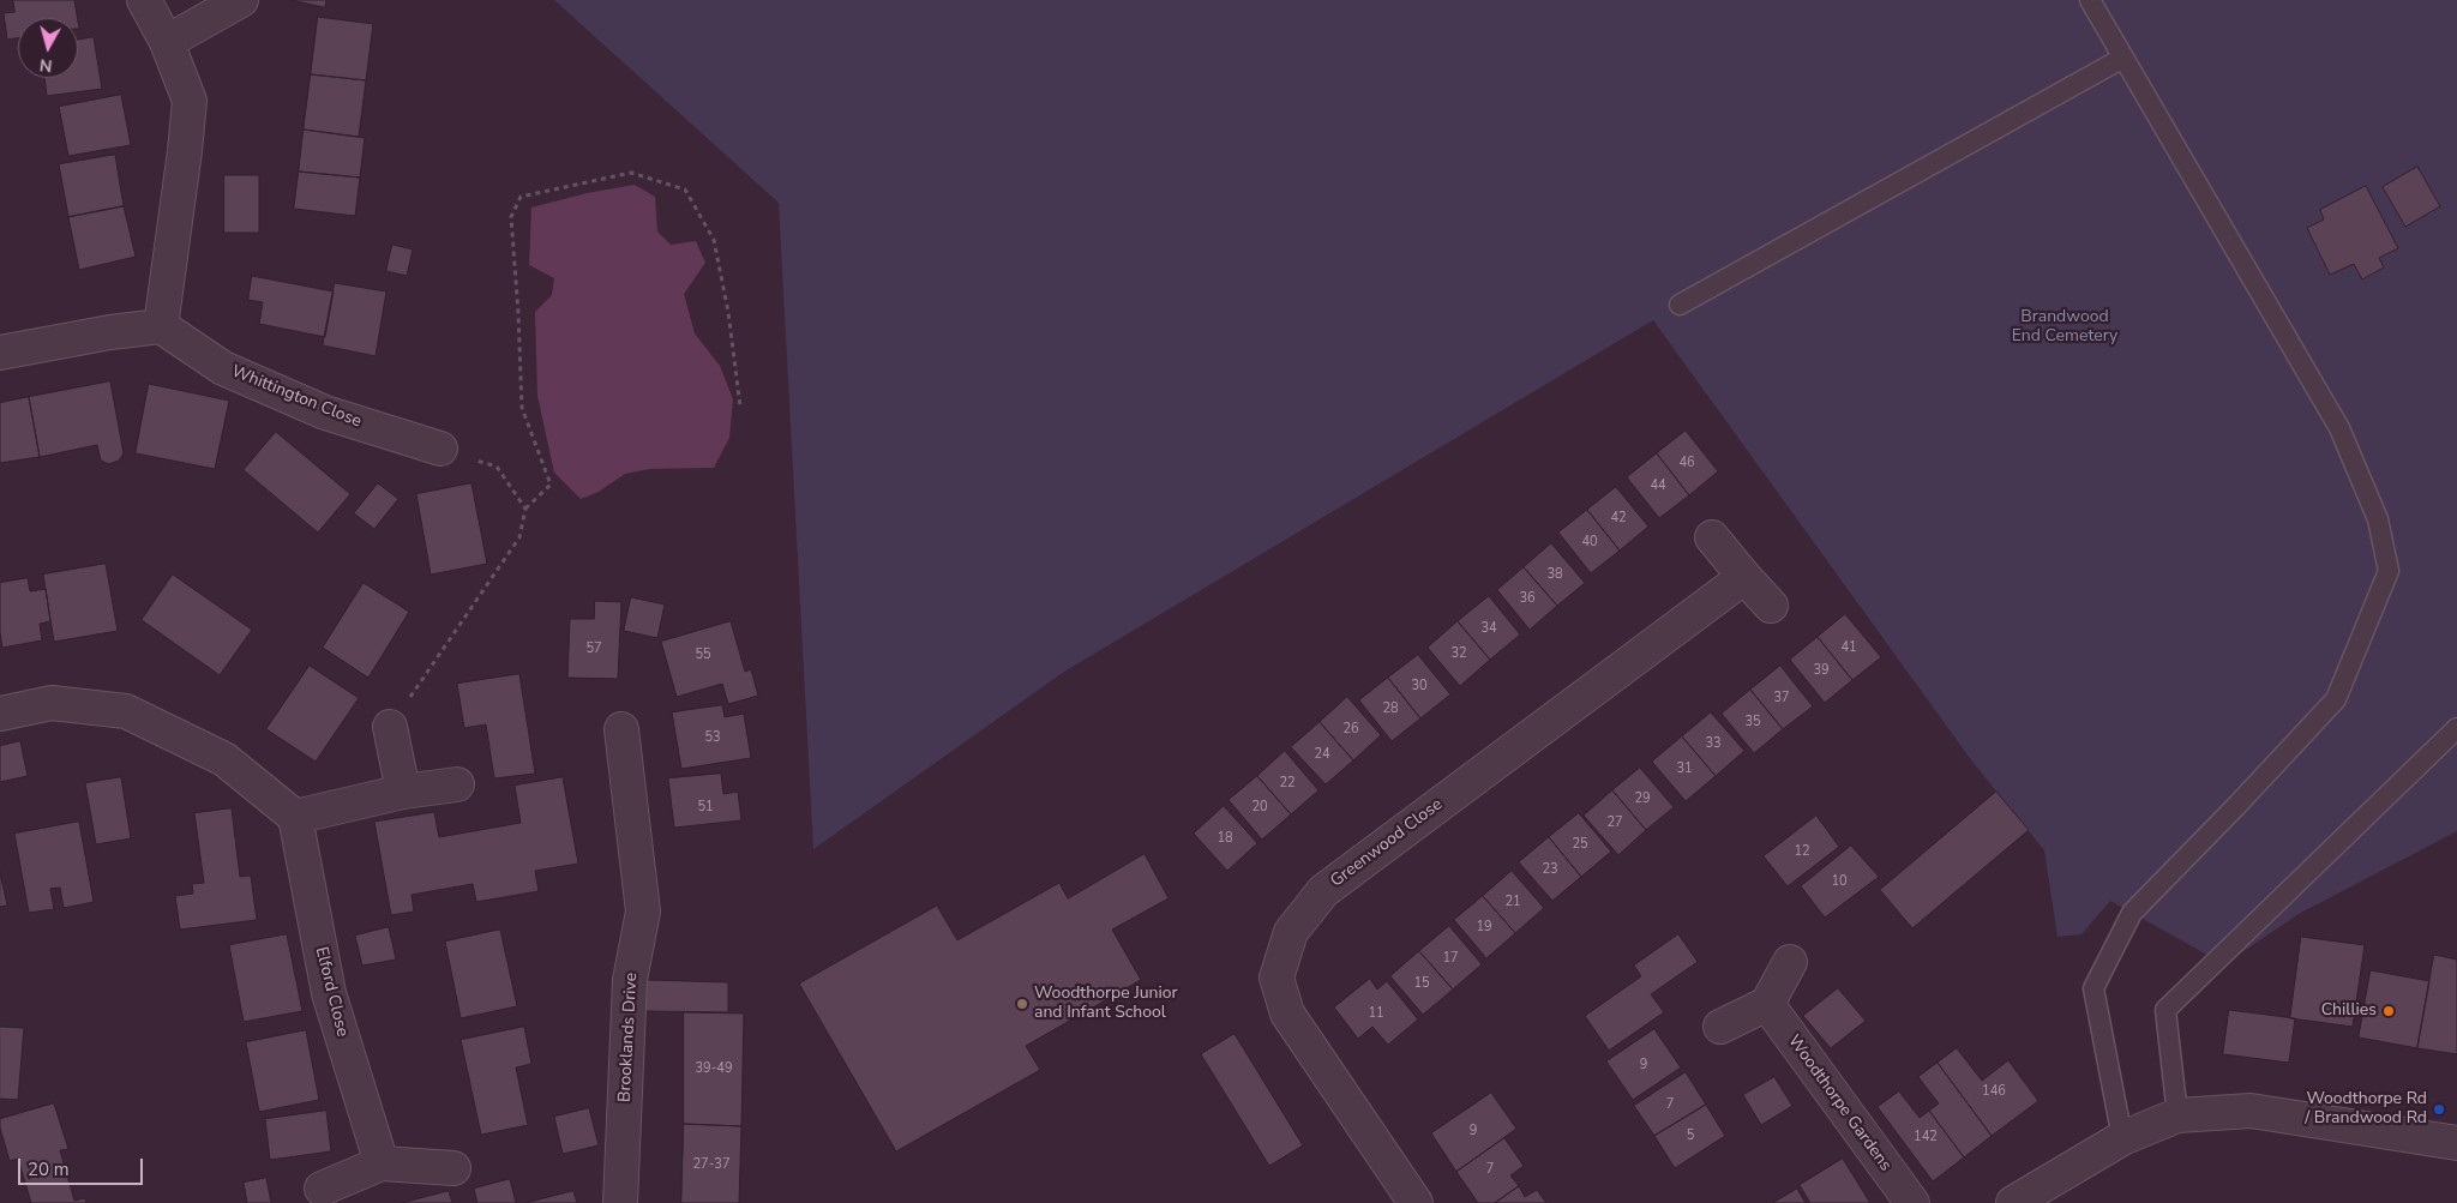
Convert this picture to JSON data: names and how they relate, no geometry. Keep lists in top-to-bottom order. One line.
{"streets":{"street":["Whittington Close","Greenwood Close","Elford Close","Brooklands Drive","Woodthorpe Gardens"]},"parks":["Brandwood End Cemetery"],"places":["Woodthorpe Junior and Infant School","Chillies","Woodthorpe Rd / Brandwood Rd"],"house_numbers":["46","44","42","40","38","36","34","41","57","32","55","39","30","37","28","35","26","53","33","24","31","22","29","51","20","27","18","25","12","23","10","21","19","17","15","11","9","39-49","146","7","9","5","142","27-37","7"],"scale_bar":"20 m","north":"bottom"}
